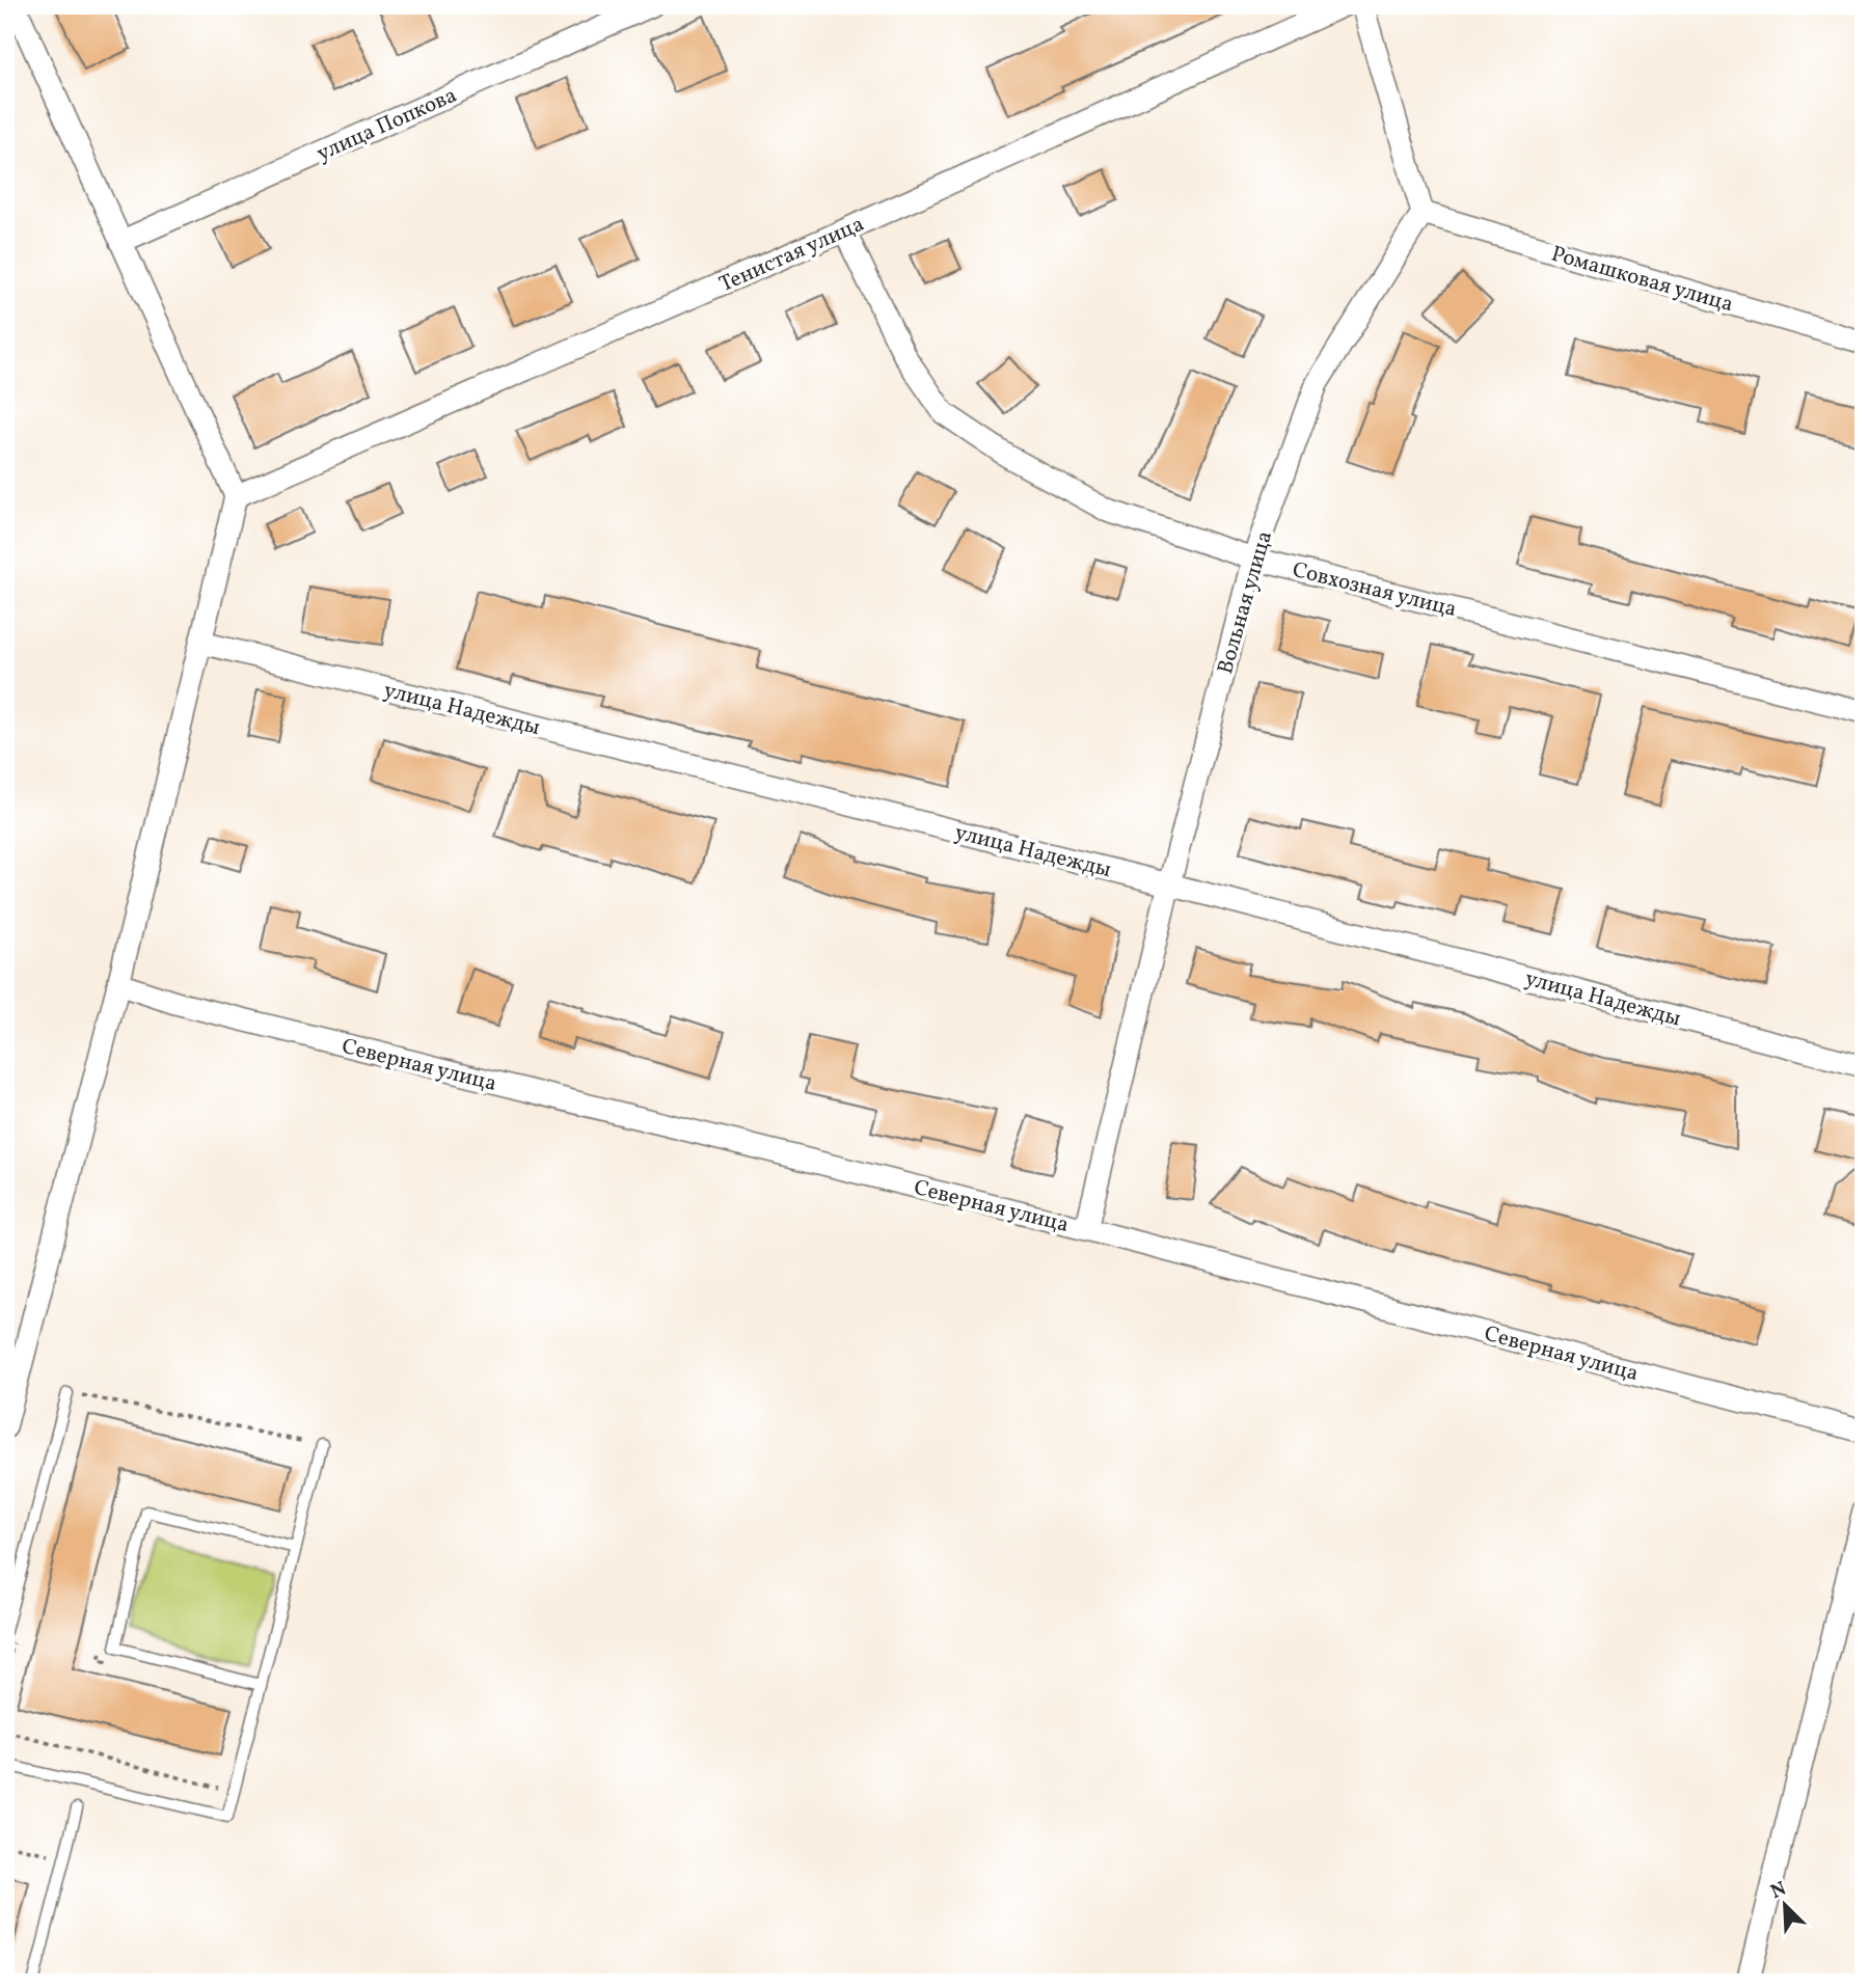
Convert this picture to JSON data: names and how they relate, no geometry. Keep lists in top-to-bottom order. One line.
{"streets":{"street":["улица Попкова","Тенистая улица","Ромашковая улица","Совхозная улица","Вольная улица","улица Надежды","Северная улица"]},"crossings":[["Тенистая улица","Совхозная улица"],["Ромашковая улица","Вольная улица"],["Совхозная улица","Вольная улица"],["Вольная улица","улица Надежды"],["Вольная улица","Северная улица"]],"north":"top left"}
